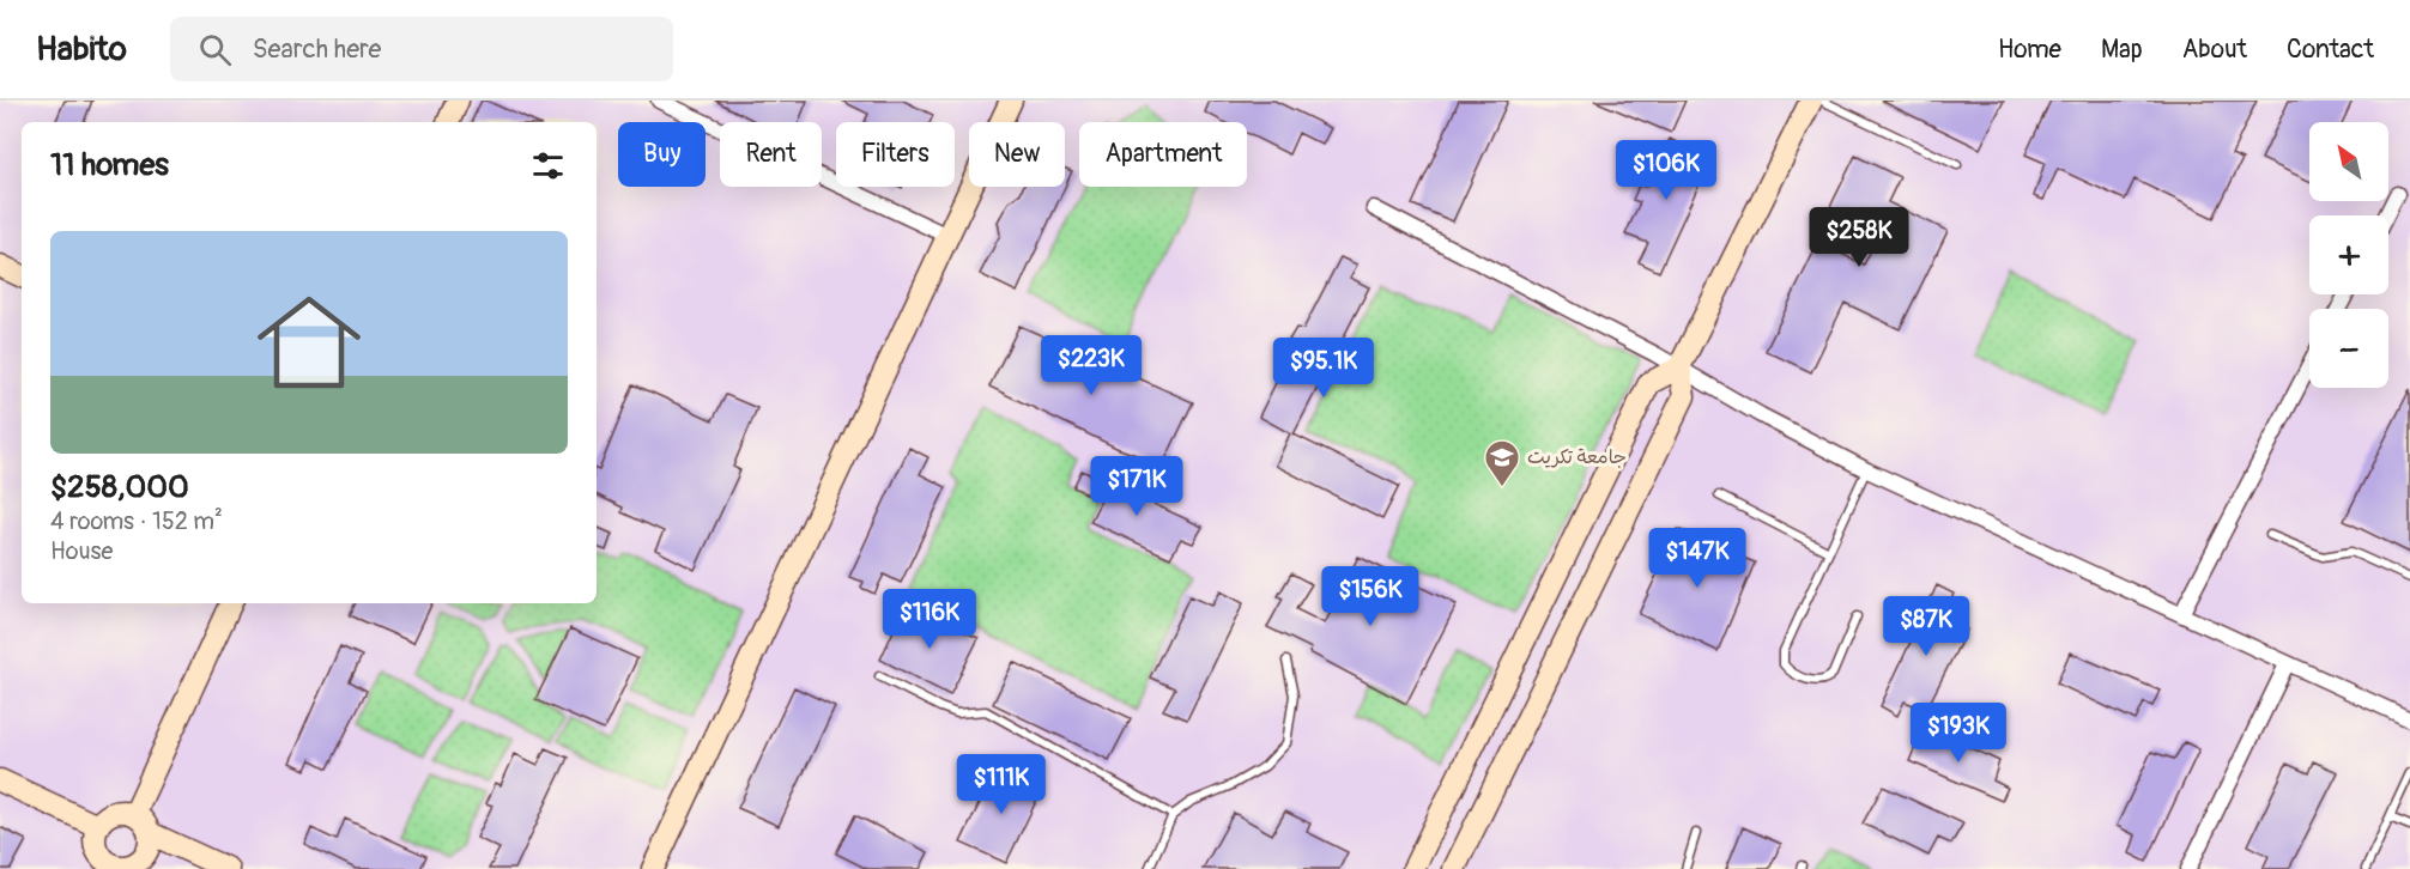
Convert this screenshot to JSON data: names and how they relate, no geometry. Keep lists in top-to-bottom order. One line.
{"places":{"school or university":["جامعة تكريت"]},"north":"top left","page":{"header":"Habito","search":"Search here","nav":["Home","Map","About","Contact"],"map_buttons":["+","−"],"chip":["Buy","Rent","Filters","New","Apartment"],"heading":"11 homes","price":["$106K","$258K","$223K","$95.1K","$171K","$147K","$156K","$116K","$87K","$193K","$111K"],"list":[{"name":"$258,000","note":"4 rooms · 152 m² · House"}]}}
